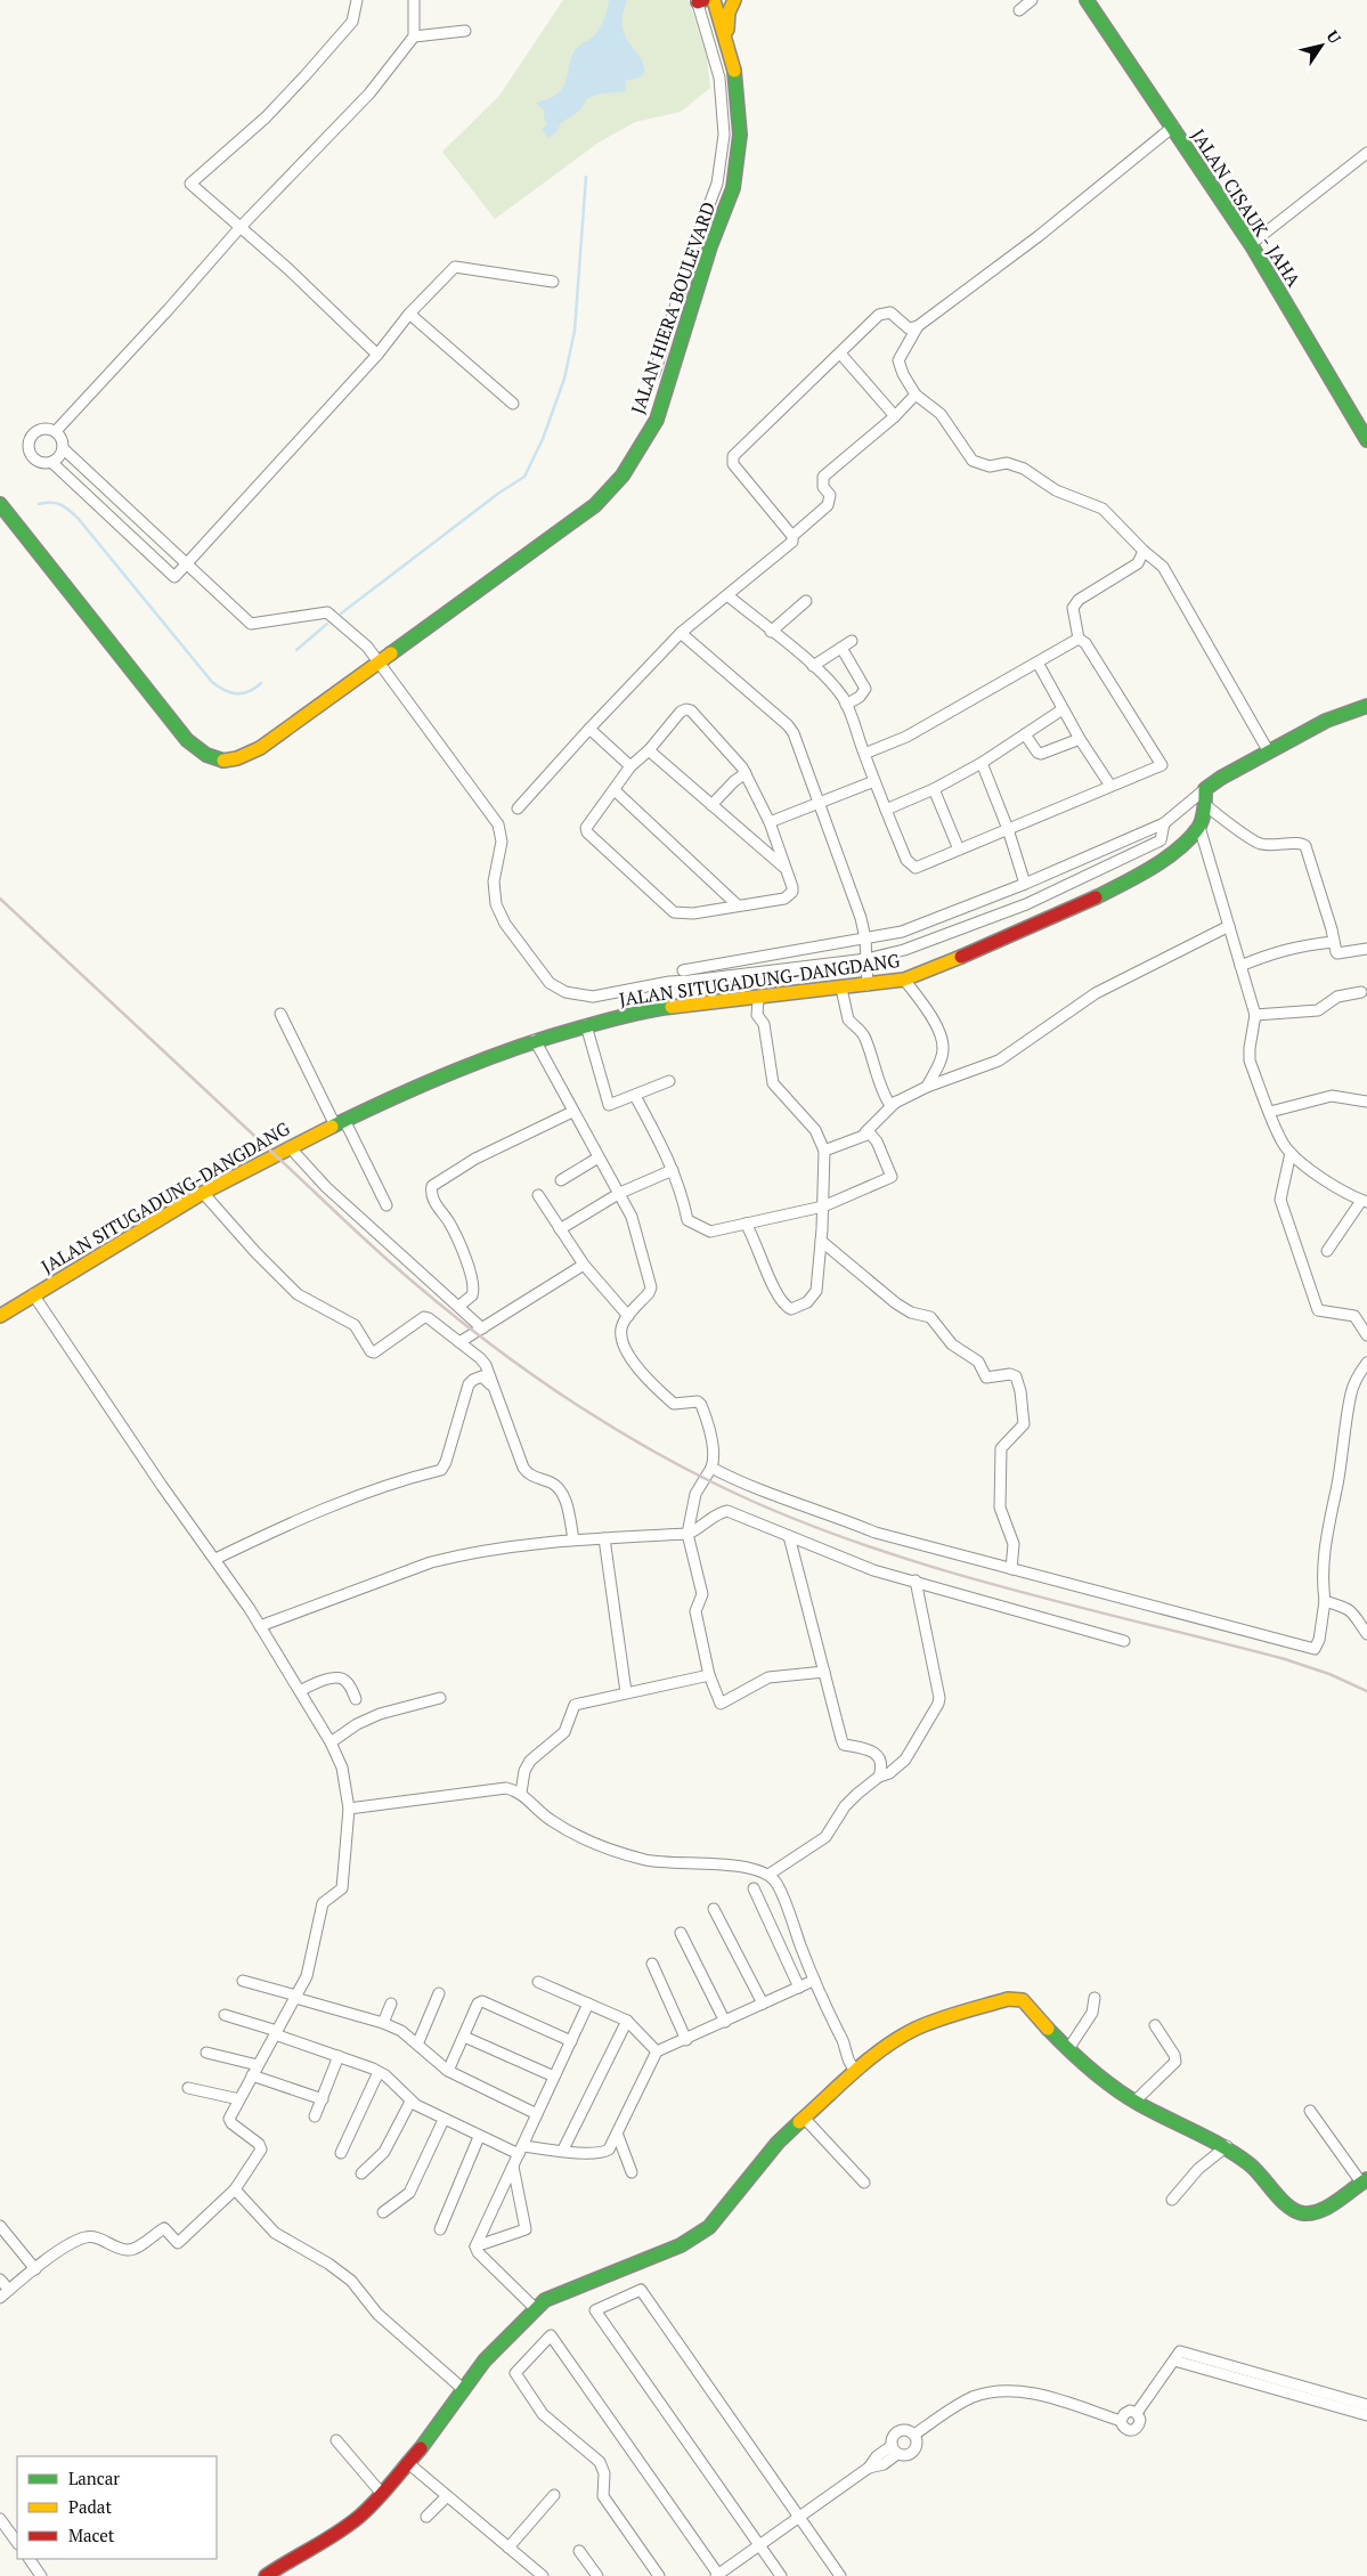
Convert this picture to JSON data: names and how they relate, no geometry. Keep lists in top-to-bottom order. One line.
{"streets":{"street":["JALAN CISAUK - JAHA","JALAN HIERA BOULEVARD","JALAN SITUGADUNG-DANGDANG"]},"legend":["Lancar","Padat","Macet"],"north":"top right"}
